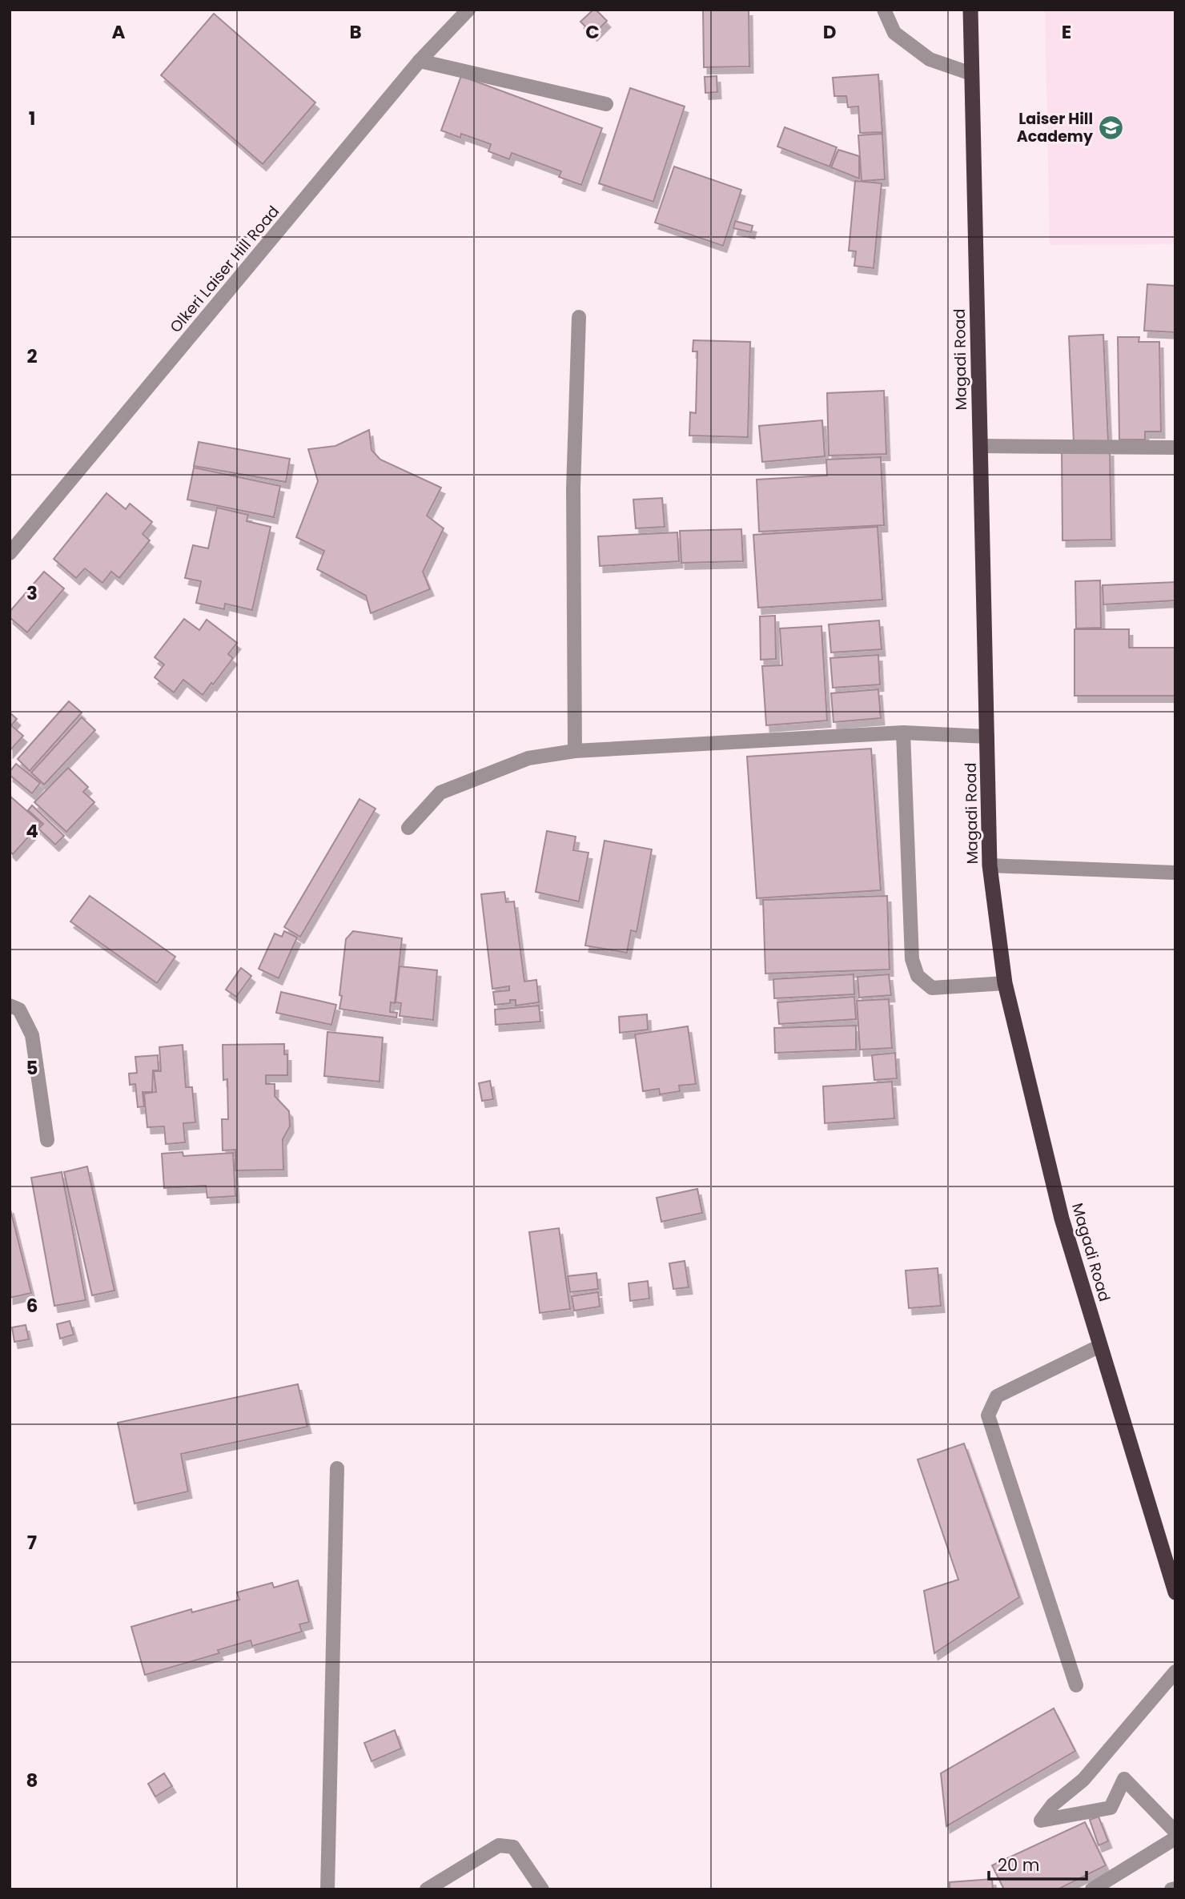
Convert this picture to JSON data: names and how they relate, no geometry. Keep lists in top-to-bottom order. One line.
{"streets":{"highway":["Magadi Road"],"street":["Olkeri Laiser Hill Road"]},"places":{"school or university":["Laiser Hill Academy"]},"scale_bar":"20 m","grid":{"columns":["A","B","C","D","E"],"rows":["1","2","3","4","5","6","7","8"]}}
